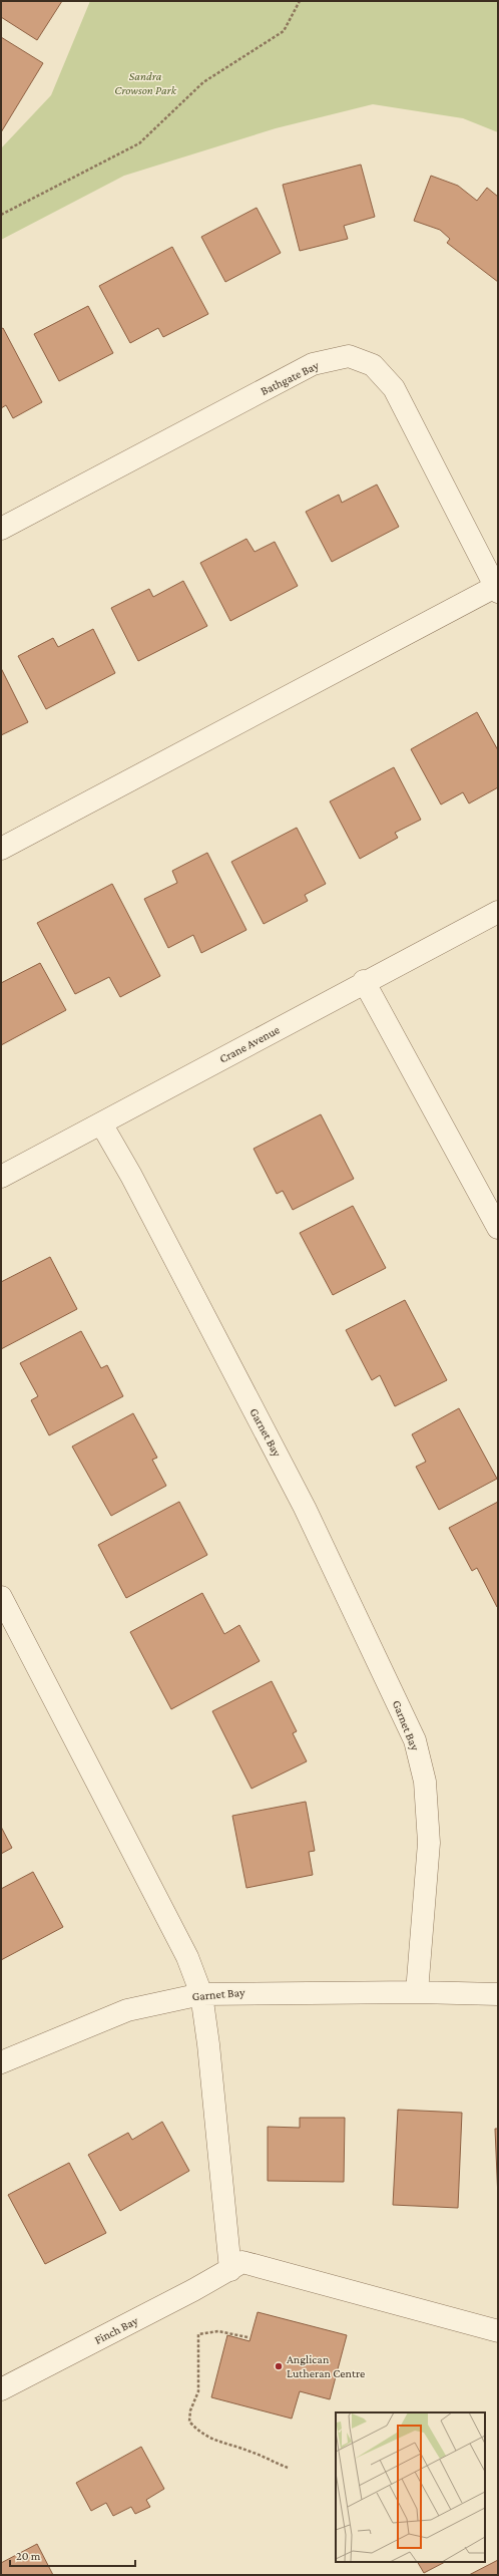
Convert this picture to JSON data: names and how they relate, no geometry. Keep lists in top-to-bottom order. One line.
{"streets":{"street":["Bathgate Bay","Crane Avenue","Garnet Bay","Finch Bay"]},"crossings":[["Crane Avenue","Garnet Bay"]],"parks":["Sandra Crowson Park"],"places":["Anglican Lutheran Centre"],"scale_bar":"20 m"}
